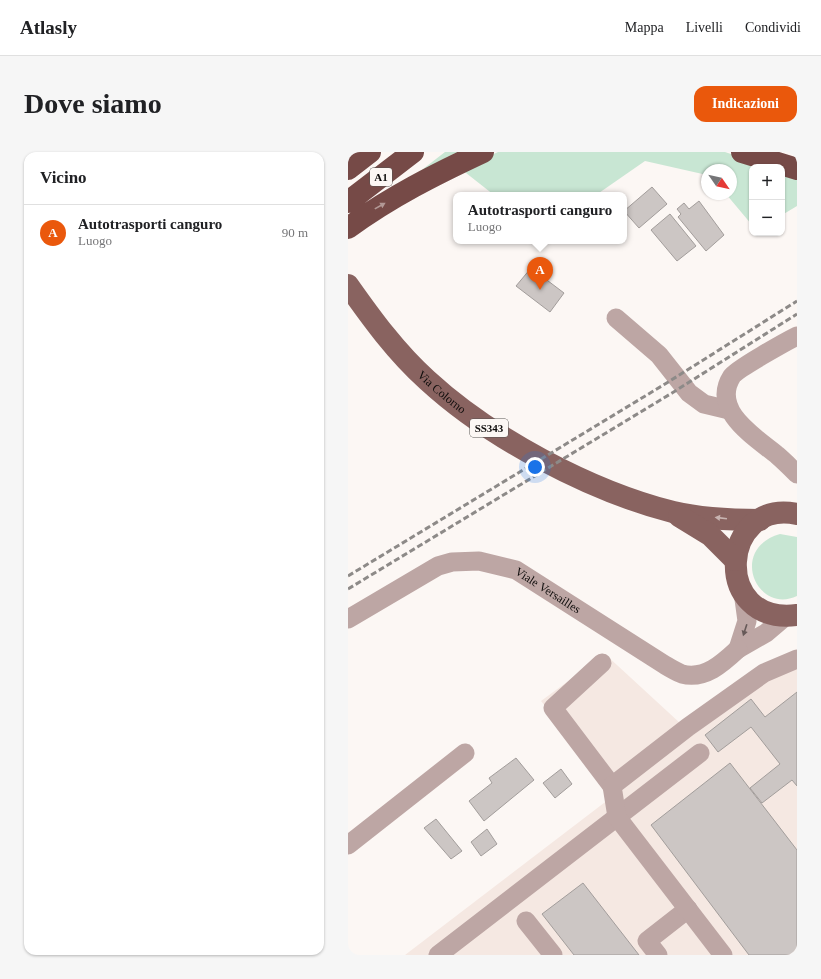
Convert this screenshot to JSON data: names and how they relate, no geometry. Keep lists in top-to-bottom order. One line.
{"streets":{"highway":["A1"],"main road":["Via Colorno","SS343"],"street":["Viale Versailles"]},"crossings":[["Via Colorno","Viale Versailles"]],"north":"bottom right","page":{"header":"Atlasly","nav":["Mappa","Livelli","Condividi"],"buttons":"Indicazioni","title":"Dove siamo","heading":"Vicino","map_buttons":["+","−"],"popup":["Autotrasporti canguro","Luogo"],"list":[{"mark":"A","name":"Autotrasporti canguro","note":"Luogo","value":"90 m"}],"pins":"A"}}
